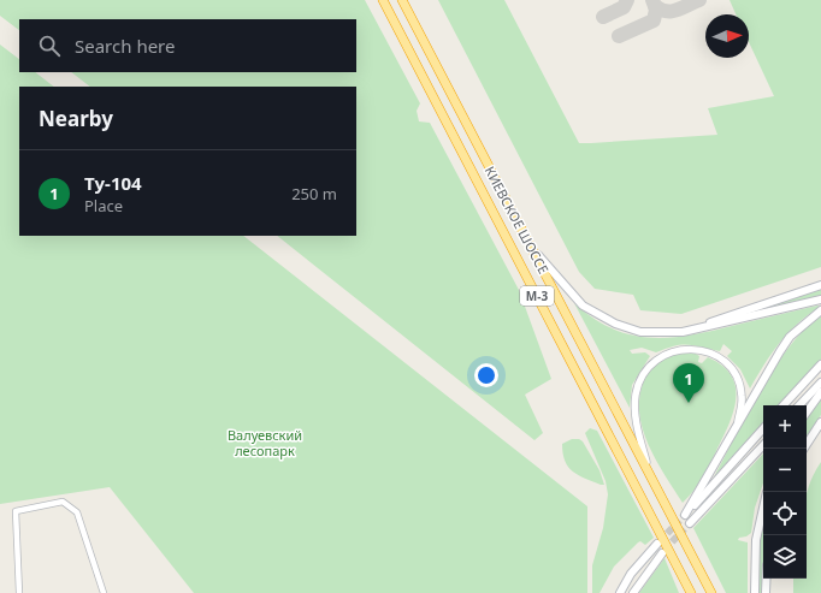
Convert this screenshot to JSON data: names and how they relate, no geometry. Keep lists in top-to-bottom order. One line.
{"streets":{"highway":["КИЕВСКОЕ ШОССЕ","М-3"]},"parks":["Валуевский лесопарк"],"north":"right","page":{"search":"Search here","heading":"Nearby","list":[{"mark":"1","name":"Ту-104","note":"Place","value":"250 m"}],"pins":"1","map_buttons":["+","−"]}}
